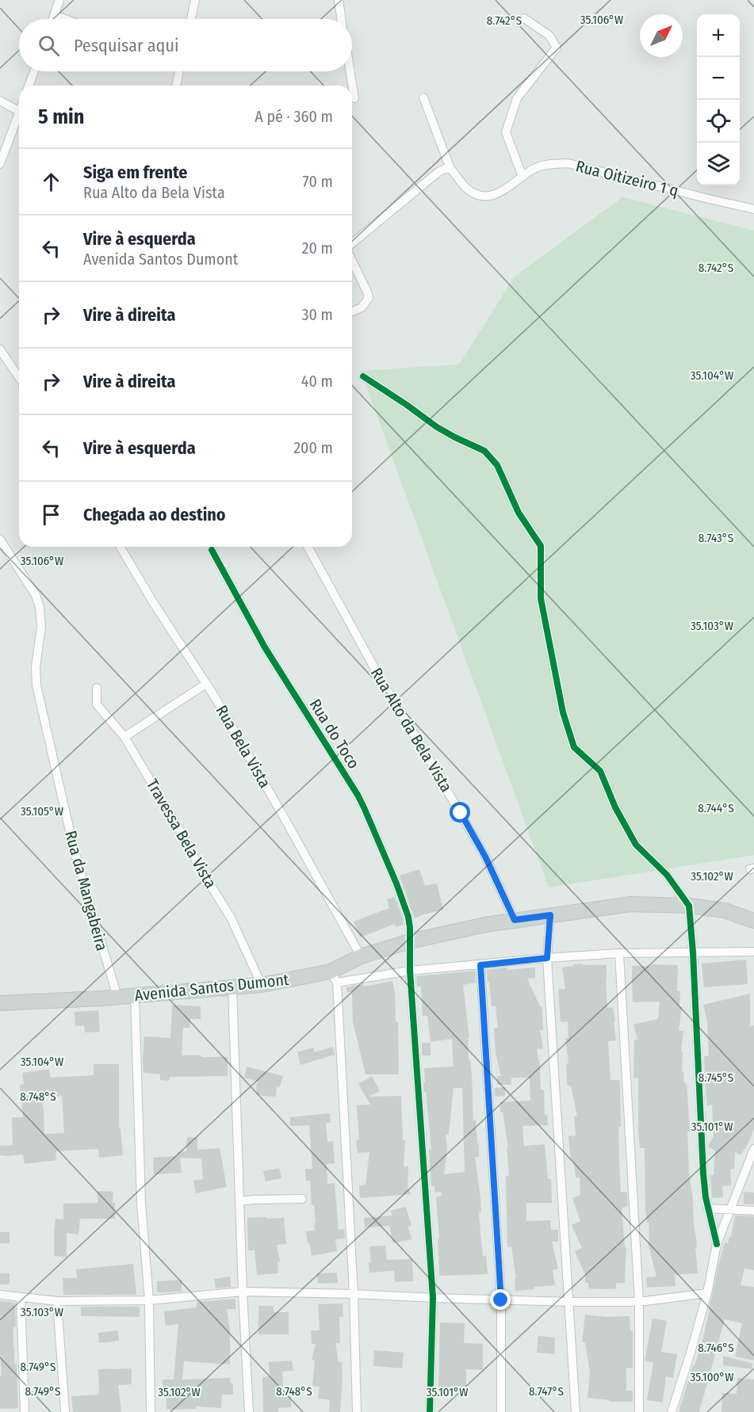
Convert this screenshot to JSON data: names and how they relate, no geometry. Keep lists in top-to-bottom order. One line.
{"streets":{"main road":["Avenida Santos Dumont"],"street":["Rua Oitizeiro 1 q","Rua Alto da Bela Vista","Rua do Toco","Rua Bela Vista","Travessa Bela Vista","Rua da Mangabeira"]},"crossings":[["Rua Alto da Bela Vista","Avenida Santos Dumont"],["Rua do Toco","Avenida Santos Dumont"],["Rua Bela Vista","Avenida Santos Dumont"],["Travessa Bela Vista","Avenida Santos Dumont"],["Rua da Mangabeira","Avenida Santos Dumont"]],"north":"top right","page":{"map_buttons":["+","−"],"search":"Pesquisar aqui","heading":["5 min","A pé · 360 m"],"list":[["Siga em frente","Rua Alto da Bela Vista","70 m"],["Vire à esquerda","Avenida Santos Dumont","20 m"],["Vire à direita","30 m"],["Vire à direita","40 m"],["Vire à esquerda","200 m"],"Chegada ao destino"]},"coordinates":["35.106°W","8.742°S","35.104°W","8.743°S","35.103°W","8.744°S","35.105°W","35.102°W","8.745°S","8.748°S","35.101°W","8.746°S","8.749°S","35.100°W","8.747°S"]}
